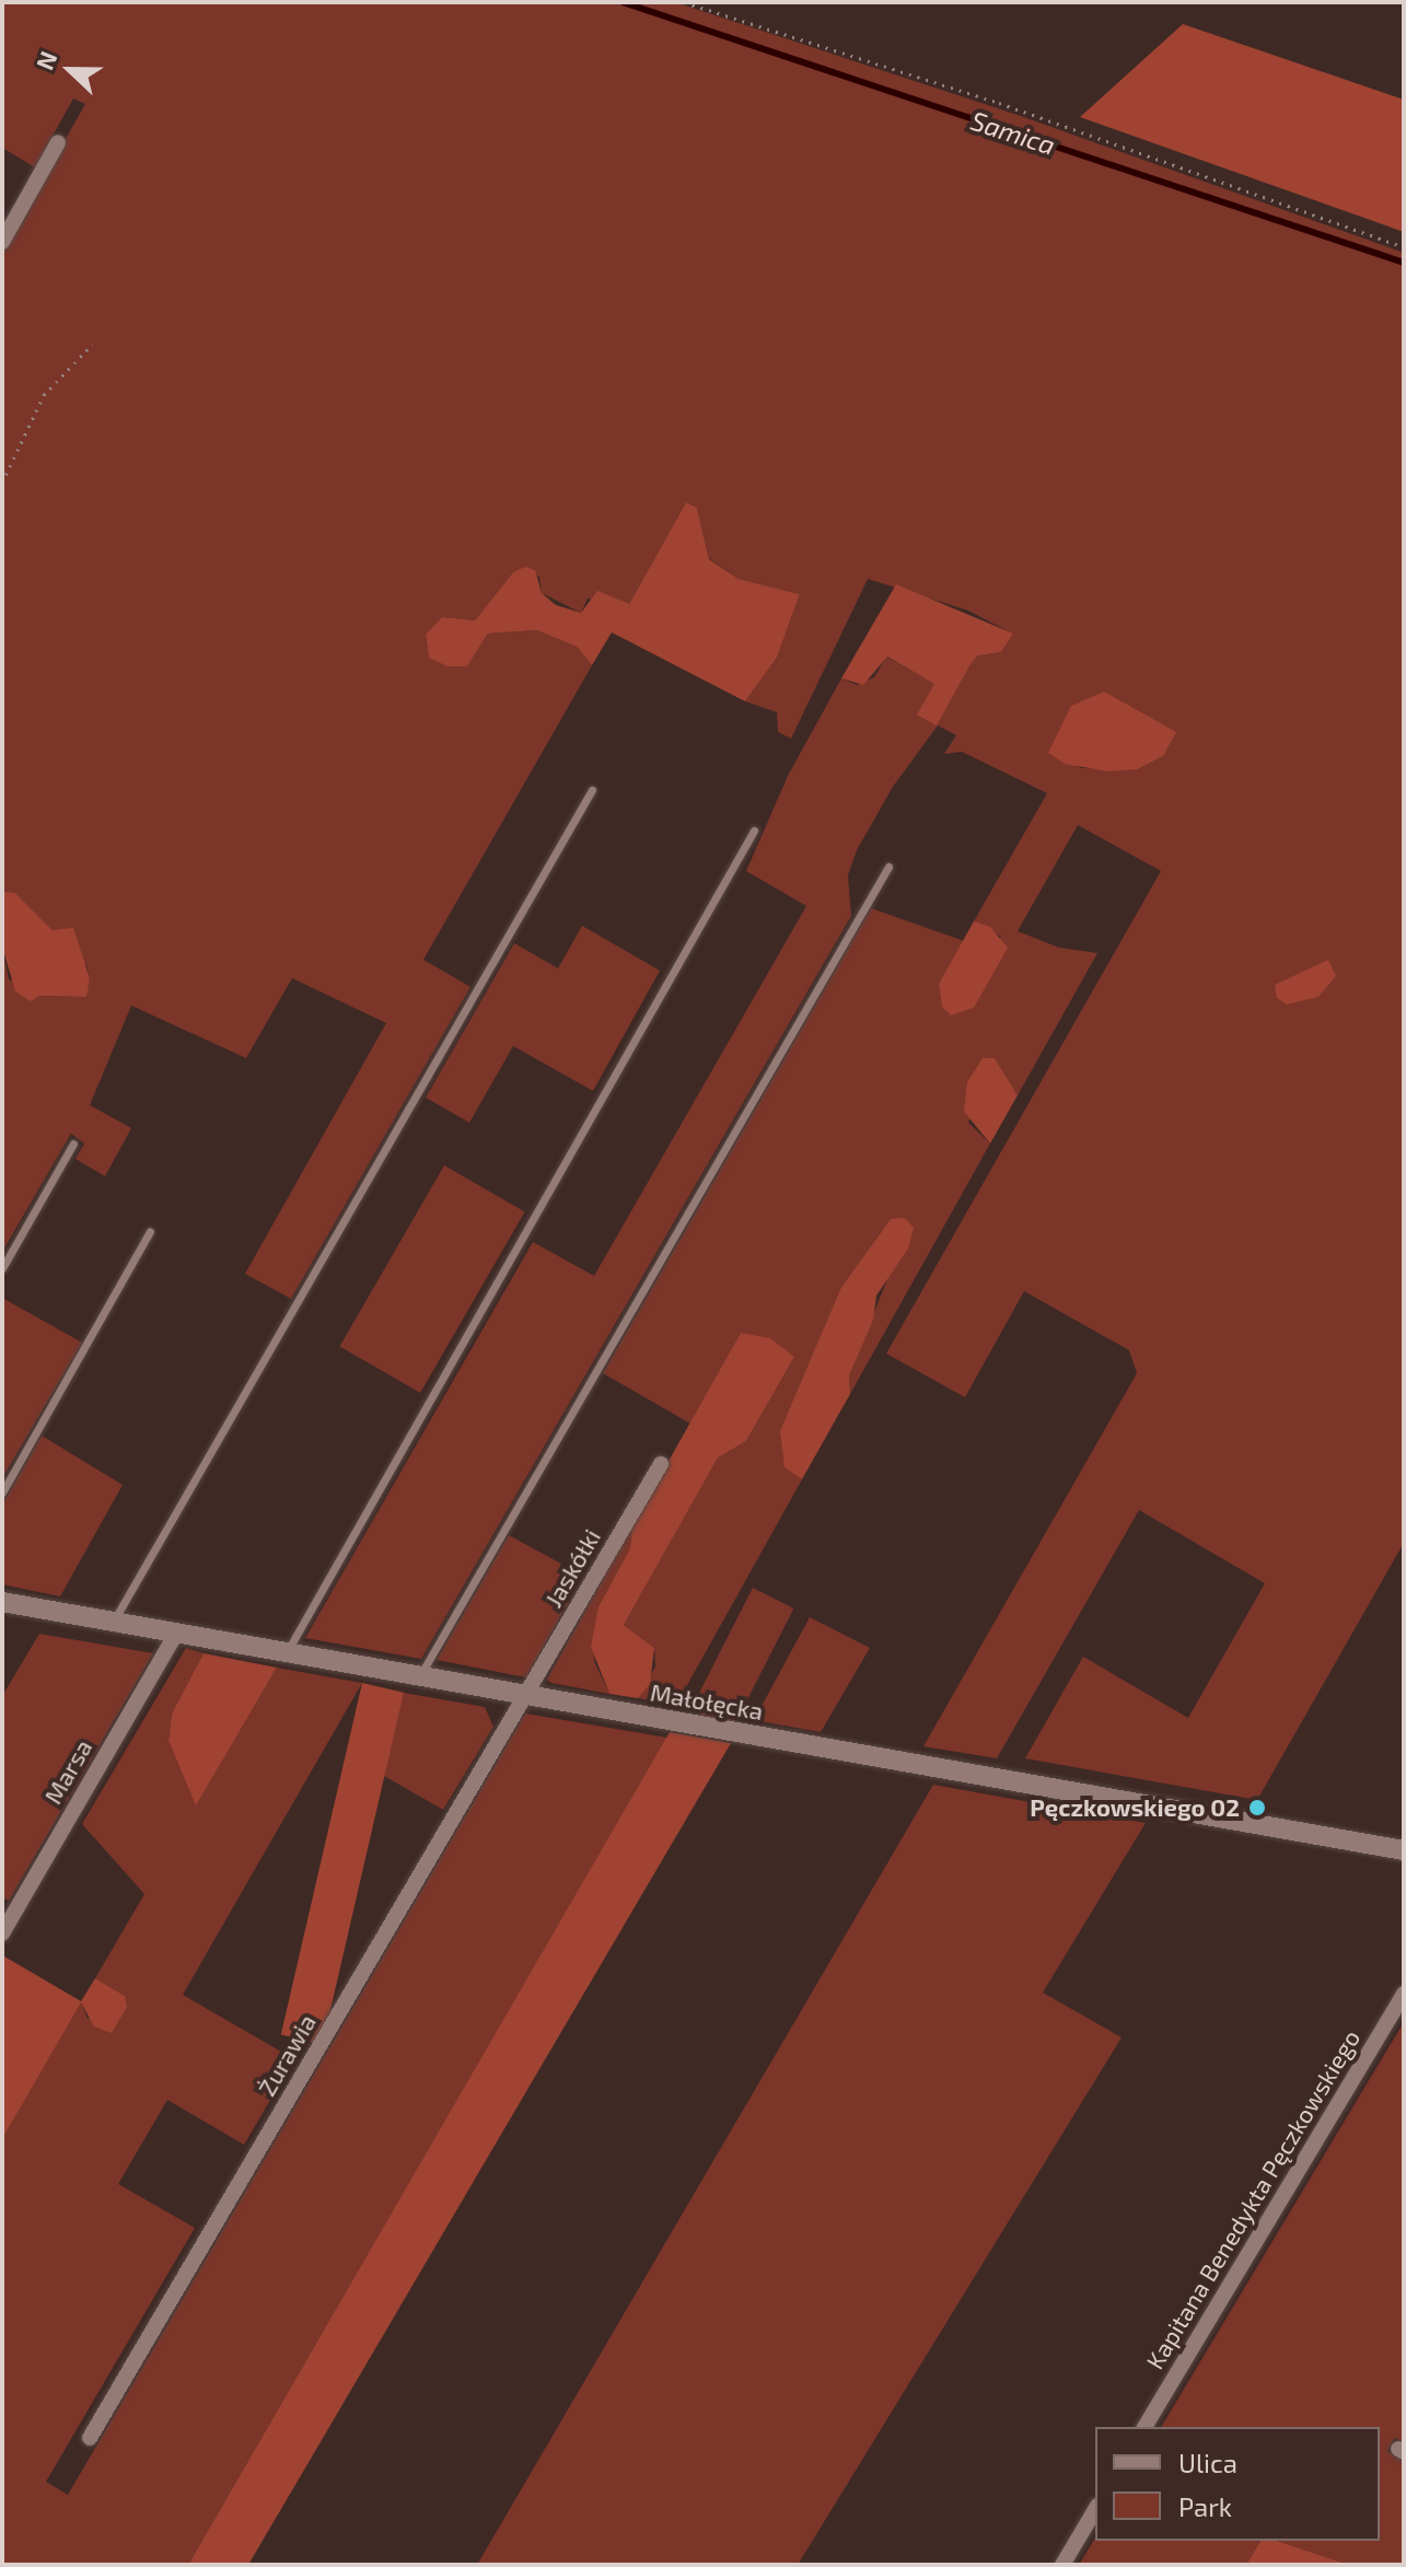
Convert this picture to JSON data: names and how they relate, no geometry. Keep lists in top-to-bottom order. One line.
{"streets":{"street":["Jaskółki","Małołęcka","Marsa","Żurawia","Kapitana Benedykta Pęczkowskiego"]},"crossings":[["Jaskółki","Małołęcka"],["Jaskółki","Żurawia"],["Małołęcka","Marsa"],["Małołęcka","Żurawia"]],"water":["Samica"],"places":["Pęczkowskiego 02"],"legend":["Ulica","Park"],"north":"left"}
